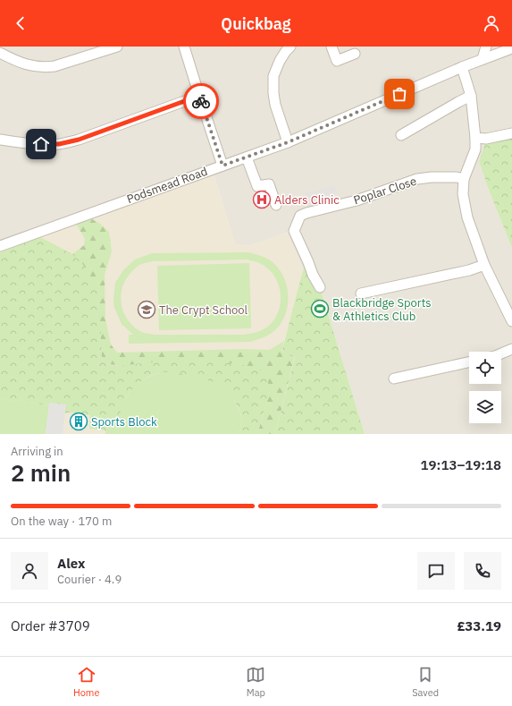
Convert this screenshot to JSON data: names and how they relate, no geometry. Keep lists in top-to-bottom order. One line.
{"streets":{"street":["Podsmead Road","Poplar Close"]},"places":{"hospital":["Alders Clinic"],"sports":["Blackbridge Sports & Athletics Club"],"school or university":["The Crypt School"],"building":["Sports Block"]},"page":{"header":"Quickbag","heading":["2 min","Arriving in","19:13–19:18"],"panel":["Alex","Courier · 4.9","Order #3709","£33.19"],"bar":"On the way · 170 m","tabs":["Home","Map","Saved"]}}
